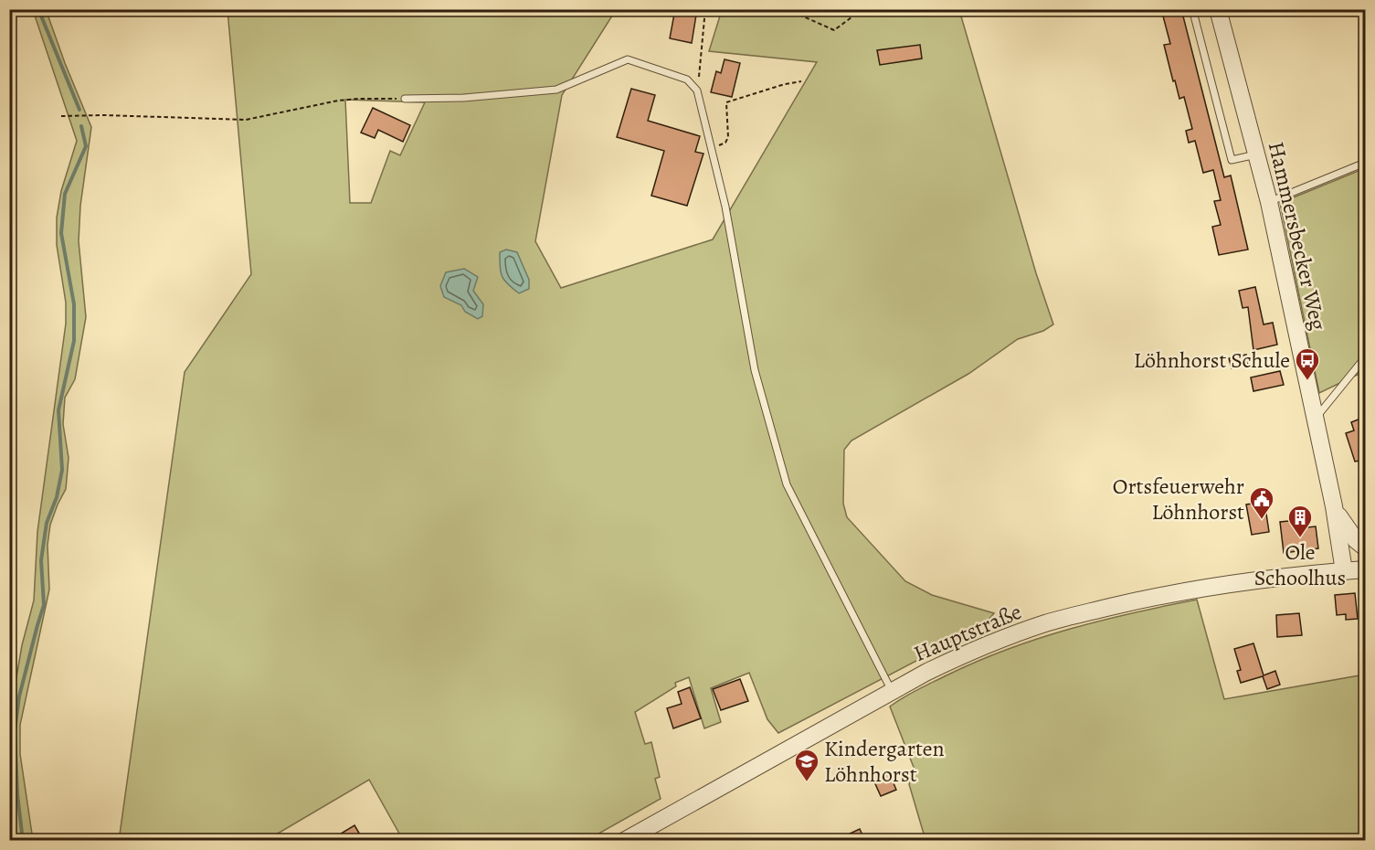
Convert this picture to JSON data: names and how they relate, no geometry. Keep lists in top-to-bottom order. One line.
{"streets":{"street":["Hammersbecker Weg","Hauptstraße"]},"crossings":[["Hammersbecker Weg","Hauptstraße"]],"places":{"bus stop":["Löhnhorst Schule"],"public building":["Ortsfeuerwehr Löhnhorst"],"building":["Ole Schoolhus"],"school or university":["Kindergarten Löhnhorst"]}}
